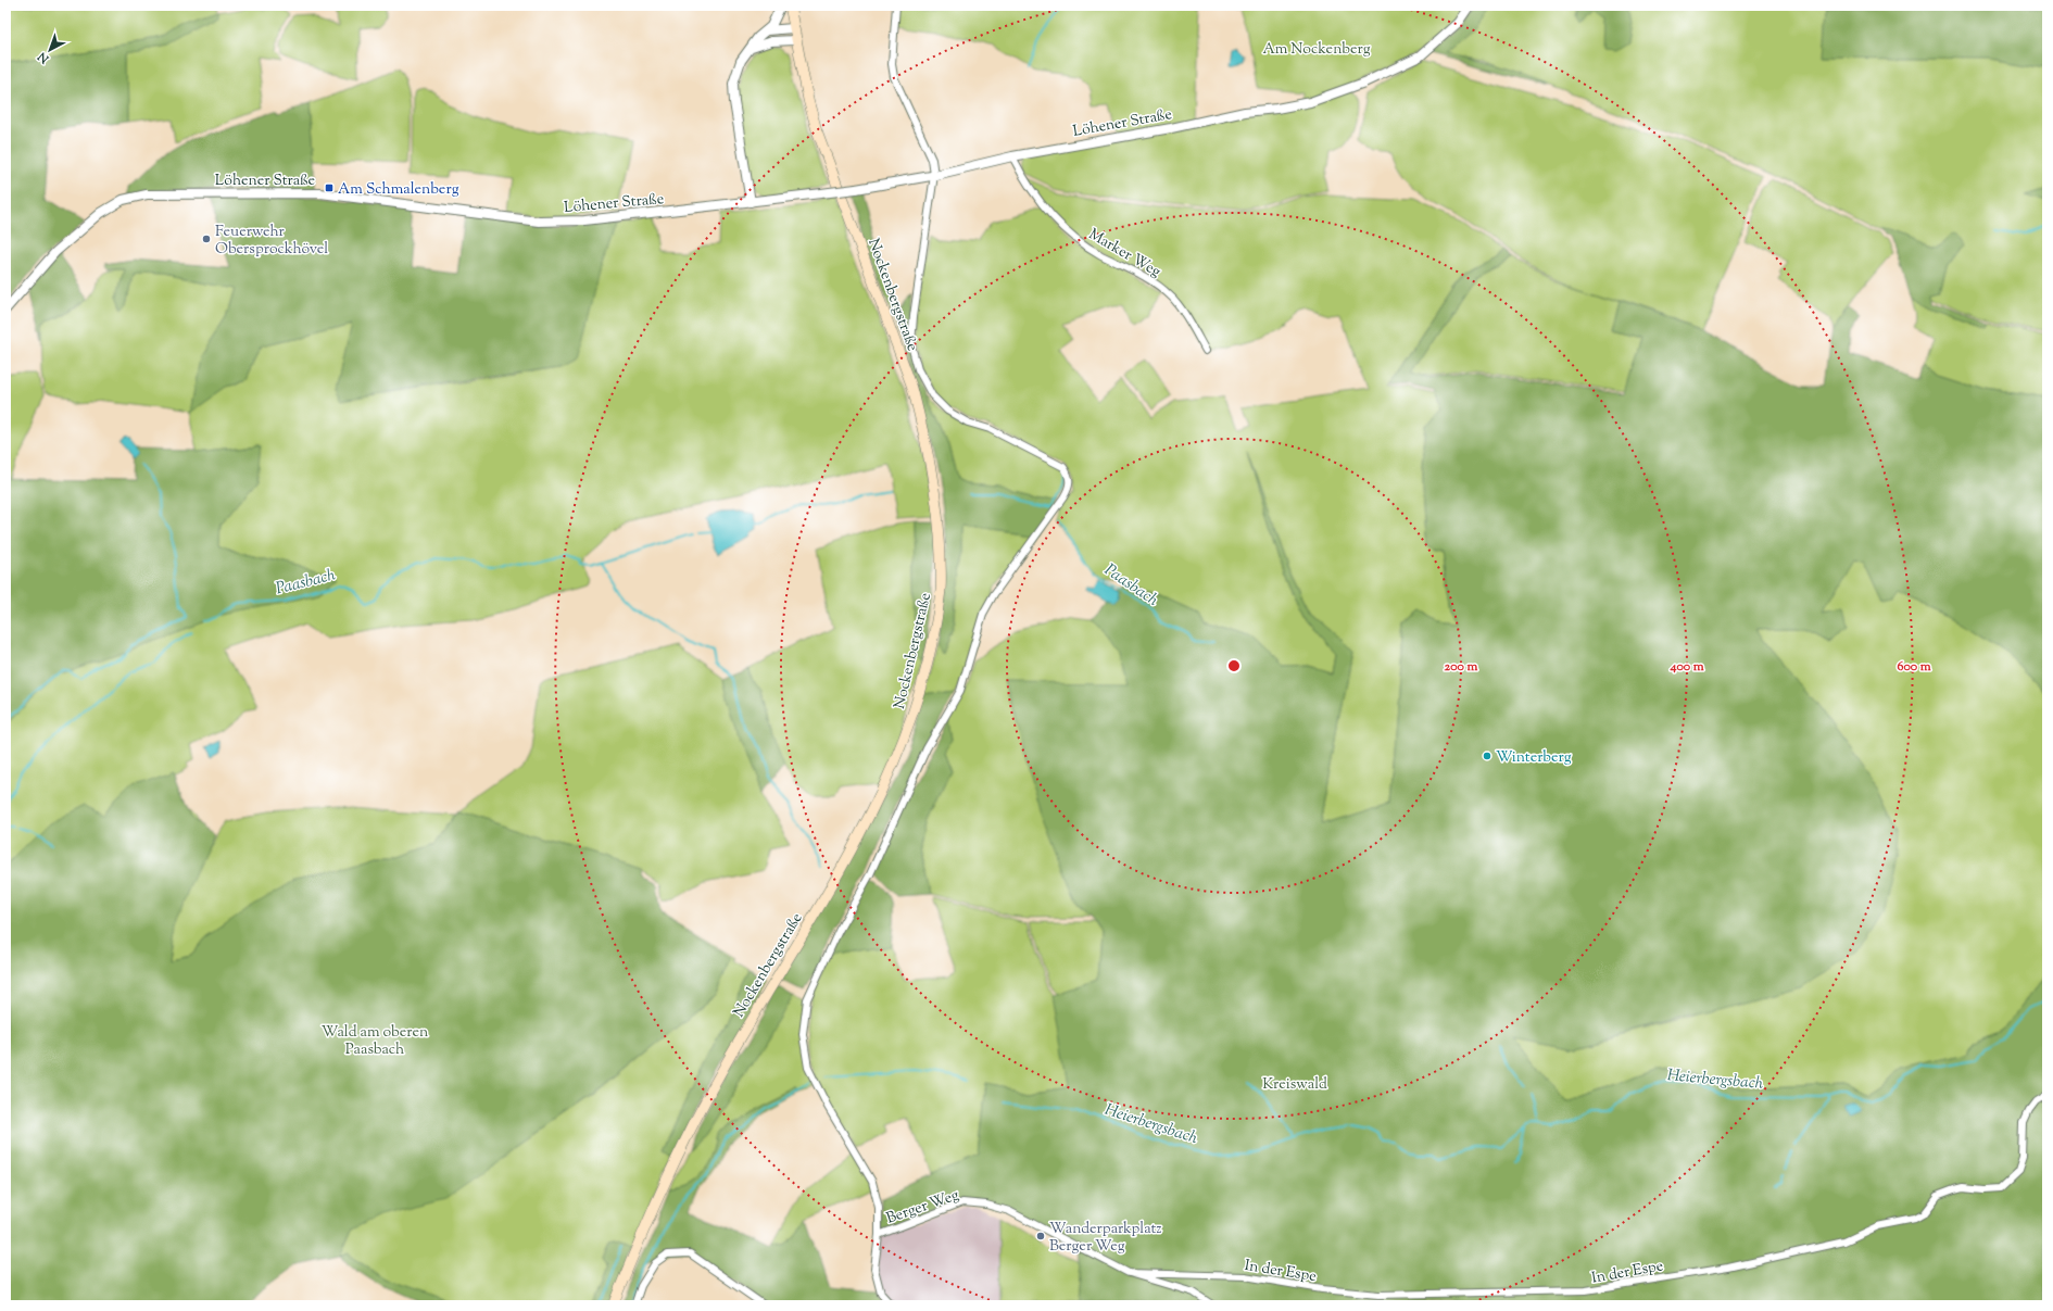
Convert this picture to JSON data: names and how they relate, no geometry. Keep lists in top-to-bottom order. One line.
{"streets":{"main road":["Nockenbergstraße"],"street":["Löhener Straße","Marker Weg","Berger Weg","In der Espe"]},"crossings":[["Löhener Straße","Marker Weg"],["Löhener Straße","Nockenbergstraße"],["Nockenbergstraße","Berger Weg"],["Berger Weg","In der Espe"]],"water":["Paasbach","Heierbergsbach"],"parks":["Am Nockenberg","Wald am oberen Paasbach","Kreiswald"],"places":{"transit":["Am Schmalenberg"],"other":["Feuerwehr Obersprockhövel","Winterberg","Wanderparkplatz Berger Weg"]},"north":"bottom left","rings":["200 m","400 m","600 m"]}
